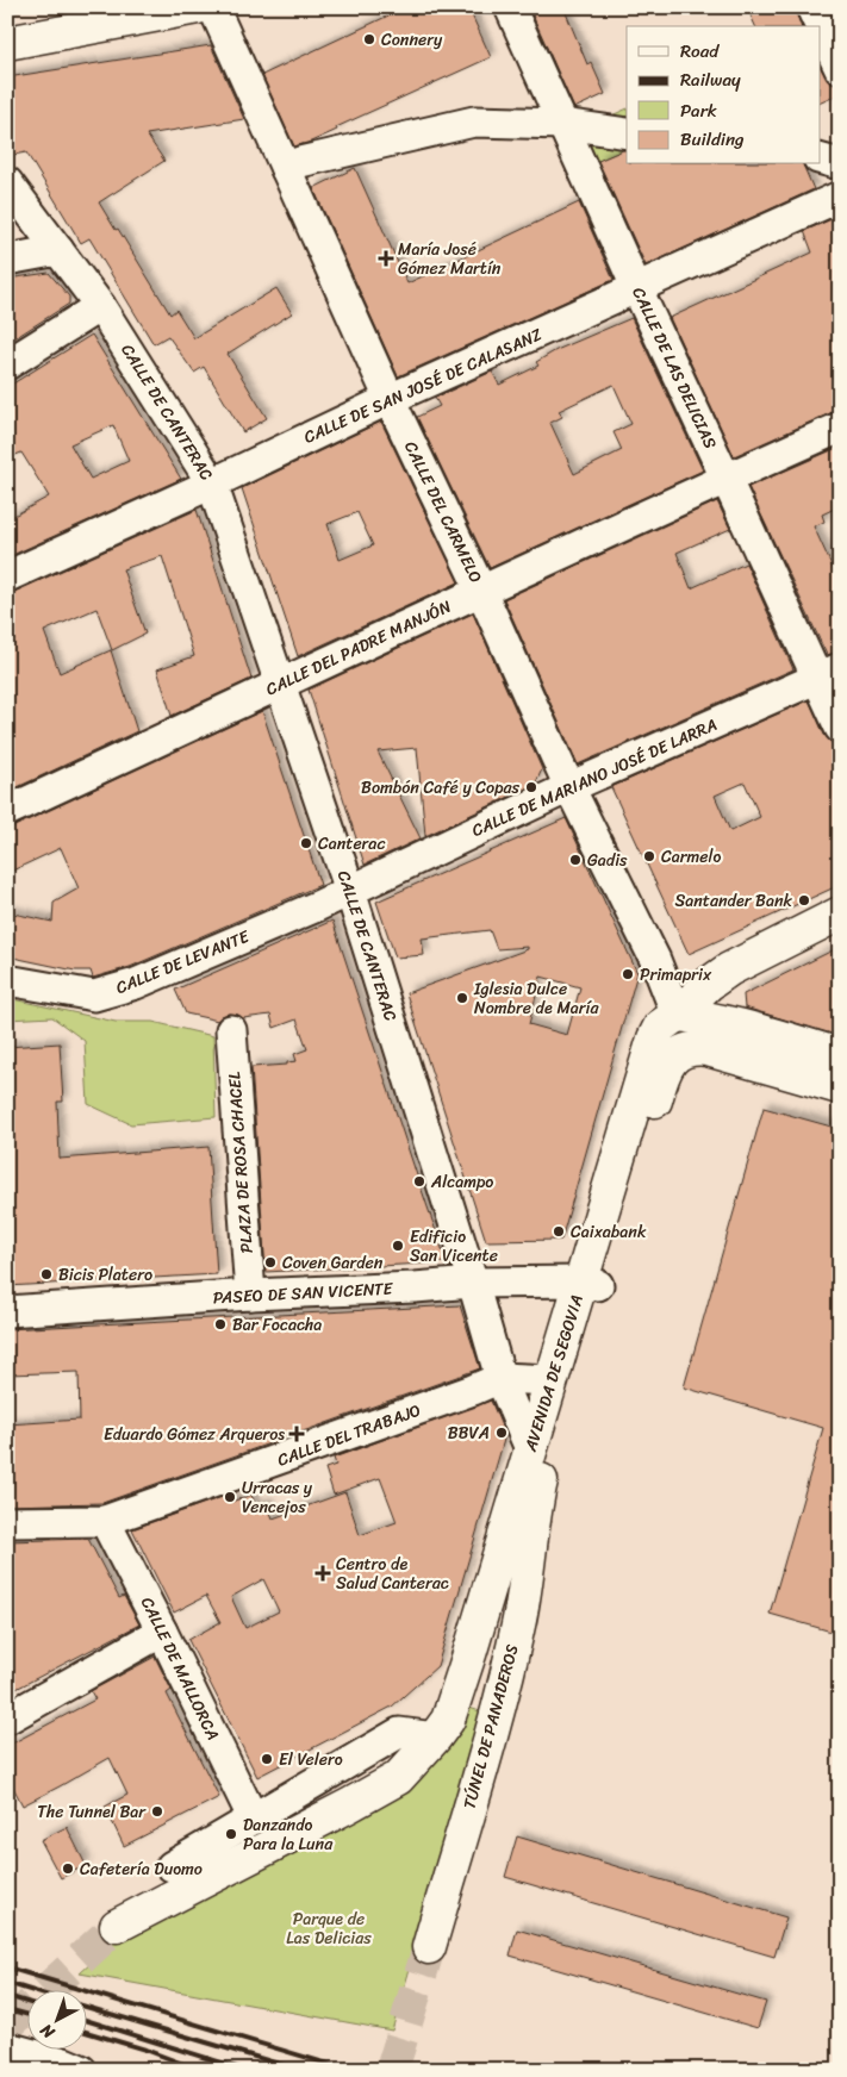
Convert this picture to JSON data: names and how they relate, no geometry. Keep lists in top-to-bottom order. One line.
{"streets":{"main road":["AVENIDA DE SEGOVIA","TÚNEL DE PANADEROS"],"street":["CALLE DE LAS DELICIAS","CALLE DE SAN JOSÉ DE CALASANZ","CALLE DE CANTERAC","CALLE DEL CARMELO","CALLE DEL PADRE MANJÓN","CALLE DE MARIANO JOSÉ DE LARRA","CALLE DE LEVANTE","PLAZA DE ROSA CHACEL","PASEO DE SAN VICENTE","CALLE DEL TRABAJO","CALLE DE MALLORCA"]},"crossings":[["CALLE DE LAS DELICIAS","CALLE DE SAN JOSÉ DE CALASANZ"],["CALLE DE LAS DELICIAS","CALLE DEL PADRE MANJÓN"],["CALLE DE LAS DELICIAS","CALLE DE MARIANO JOSÉ DE LARRA"],["CALLE DE SAN JOSÉ DE CALASANZ","CALLE DE CANTERAC"],["CALLE DE SAN JOSÉ DE CALASANZ","CALLE DEL CARMELO"],["CALLE DE CANTERAC","CALLE DEL PADRE MANJÓN"],["CALLE DE CANTERAC","CALLE DE MARIANO JOSÉ DE LARRA"],["CALLE DE CANTERAC","CALLE DE LEVANTE"],["CALLE DE CANTERAC","PASEO DE SAN VICENTE"],["CALLE DE CANTERAC","AVENIDA DE SEGOVIA"],["CALLE DE CANTERAC","CALLE DEL TRABAJO"],["CALLE DEL CARMELO","CALLE DEL PADRE MANJÓN"],["CALLE DEL CARMELO","CALLE DE MARIANO JOSÉ DE LARRA"],["CALLE DEL CARMELO","AVENIDA DE SEGOVIA"],["CALLE DE MARIANO JOSÉ DE LARRA","CALLE DE LEVANTE"],["PLAZA DE ROSA CHACEL","PASEO DE SAN VICENTE"],["PASEO DE SAN VICENTE","AVENIDA DE SEGOVIA"],["AVENIDA DE SEGOVIA","CALLE DEL TRABAJO"],["AVENIDA DE SEGOVIA","TÚNEL DE PANADEROS"],["CALLE DEL TRABAJO","CALLE DE MALLORCA"]],"parks":["Parque de Las Delicias"],"places":{"other":["Connery","Bombón Café y Copas","Canterac","Carmelo","Gadis","Santander Bank","Primaprix","Iglesia Dulce Nombre de María","Alcampo","Caixabank","Edificio San Vicente","Coven Garden","Bicis Platero","Bar Focacha","BBVA","Urracas y Vencejos","El Velero","The Tunnel Bar","Danzando Para la Luna","Cafetería Duomo"],"health":["María José Gómez Martín","Eduardo Gómez Arqueros","Centro de Salud Canterac"]},"legend":["Road","Railway","Park","Building"],"north":"bottom left"}
